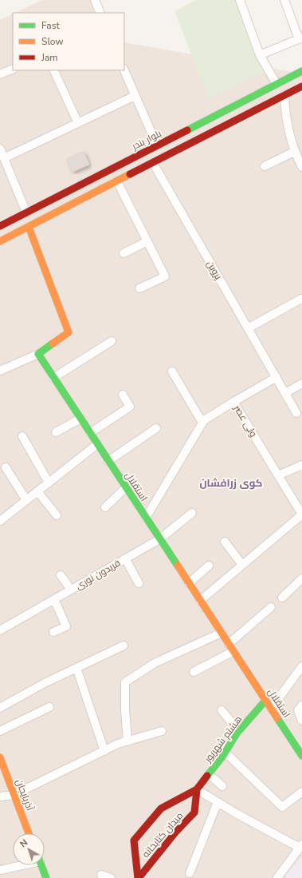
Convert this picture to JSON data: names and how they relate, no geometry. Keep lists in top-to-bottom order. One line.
{"streets":{"street":["بلوار بندر","پروین","ولی عصر","استقلال","فریدون نوری","هشتم شهریور","آذربایجان","میدان کتابخانه"]},"crossings":[["پروین","ولی عصر"],["استقلال","فریدون نوری"],["استقلال","هشتم شهریور"],["هشتم شهریور","میدان کتابخانه"]],"districts":["کوی زرافشان"],"legend":["Fast","Slow","Jam"],"north":"top left"}
